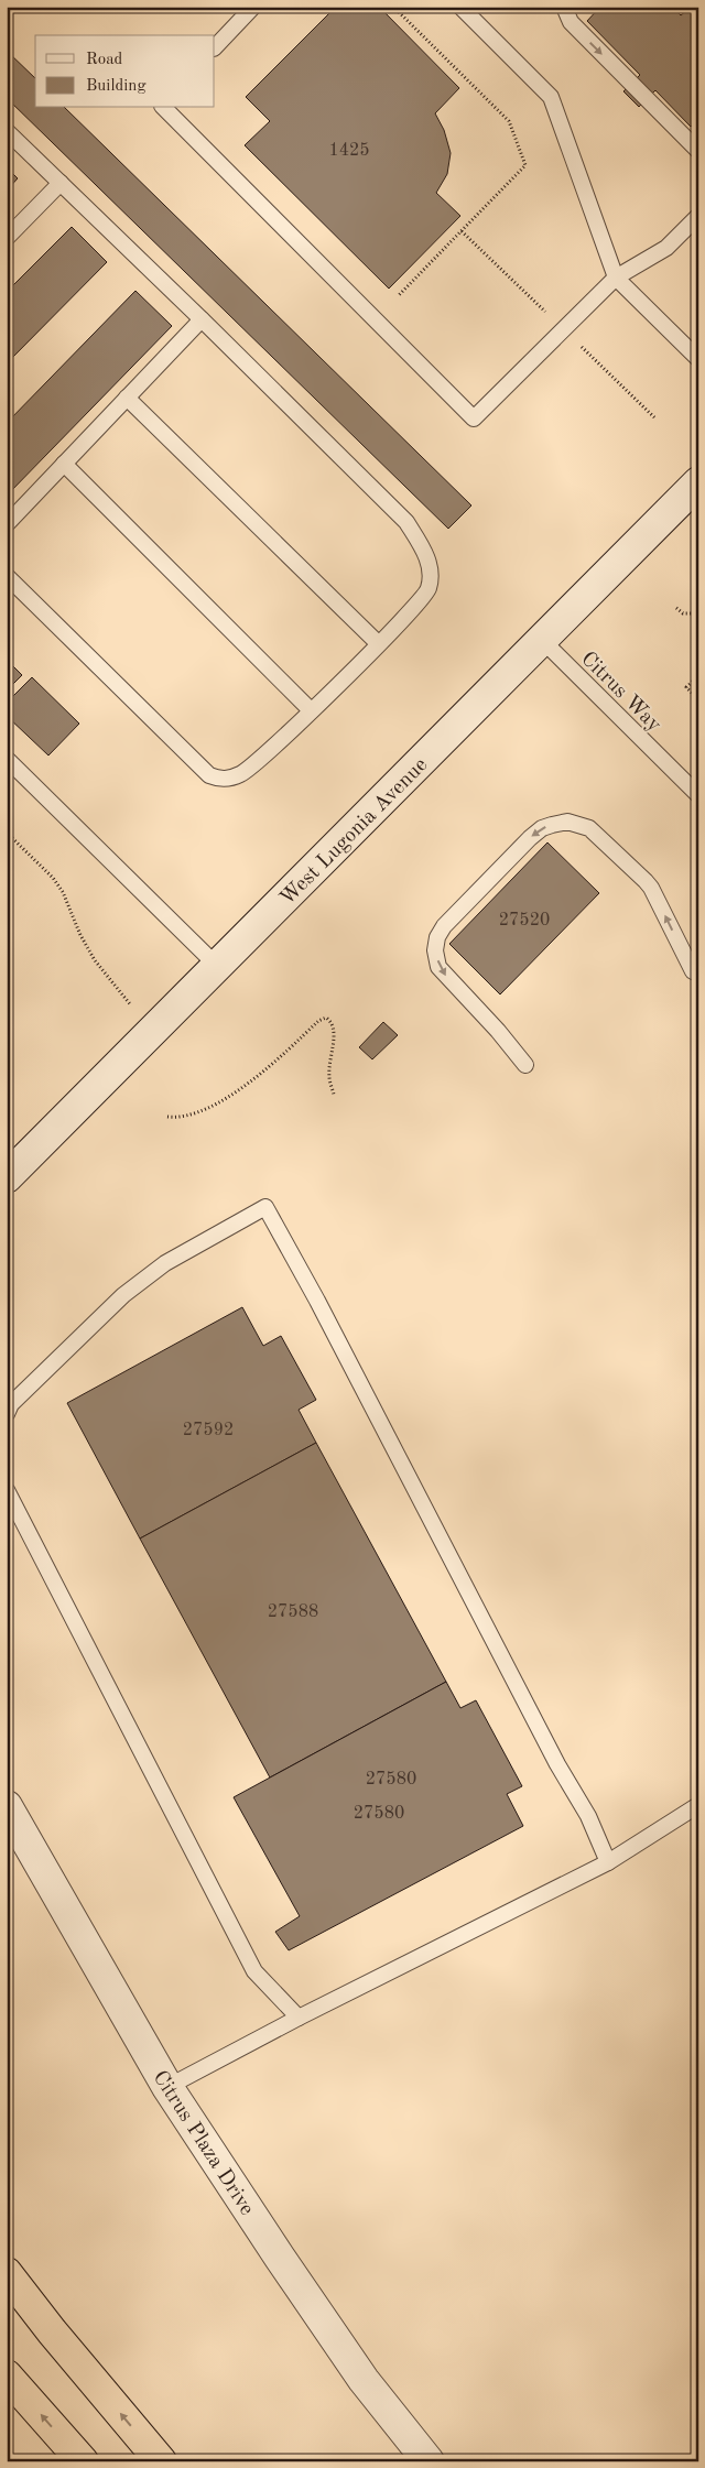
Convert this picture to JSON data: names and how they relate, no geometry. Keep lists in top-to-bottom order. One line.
{"streets":{"main road":["West Lugonia Avenue","Citrus Plaza Drive"],"lane":["Citrus Way"]},"crossings":[["Citrus Way","West Lugonia Avenue"]],"house_numbers":["1425","27520","27592","27588","27580","27580"],"legend":["Road","Building"]}
